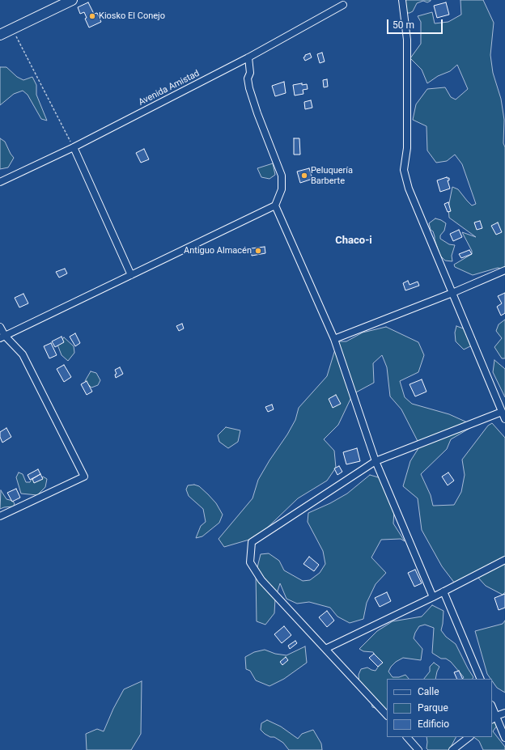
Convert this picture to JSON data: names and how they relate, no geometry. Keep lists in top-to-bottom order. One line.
{"streets":{"street":["Avenida Amistad"]},"districts":["Chaco-i"],"places":["Kiosko El Conejo","Peluquería Barberte","Antiguo Almacén"],"legend":["Calle","Parque","Edificio"],"scale_bar":"50 m"}
